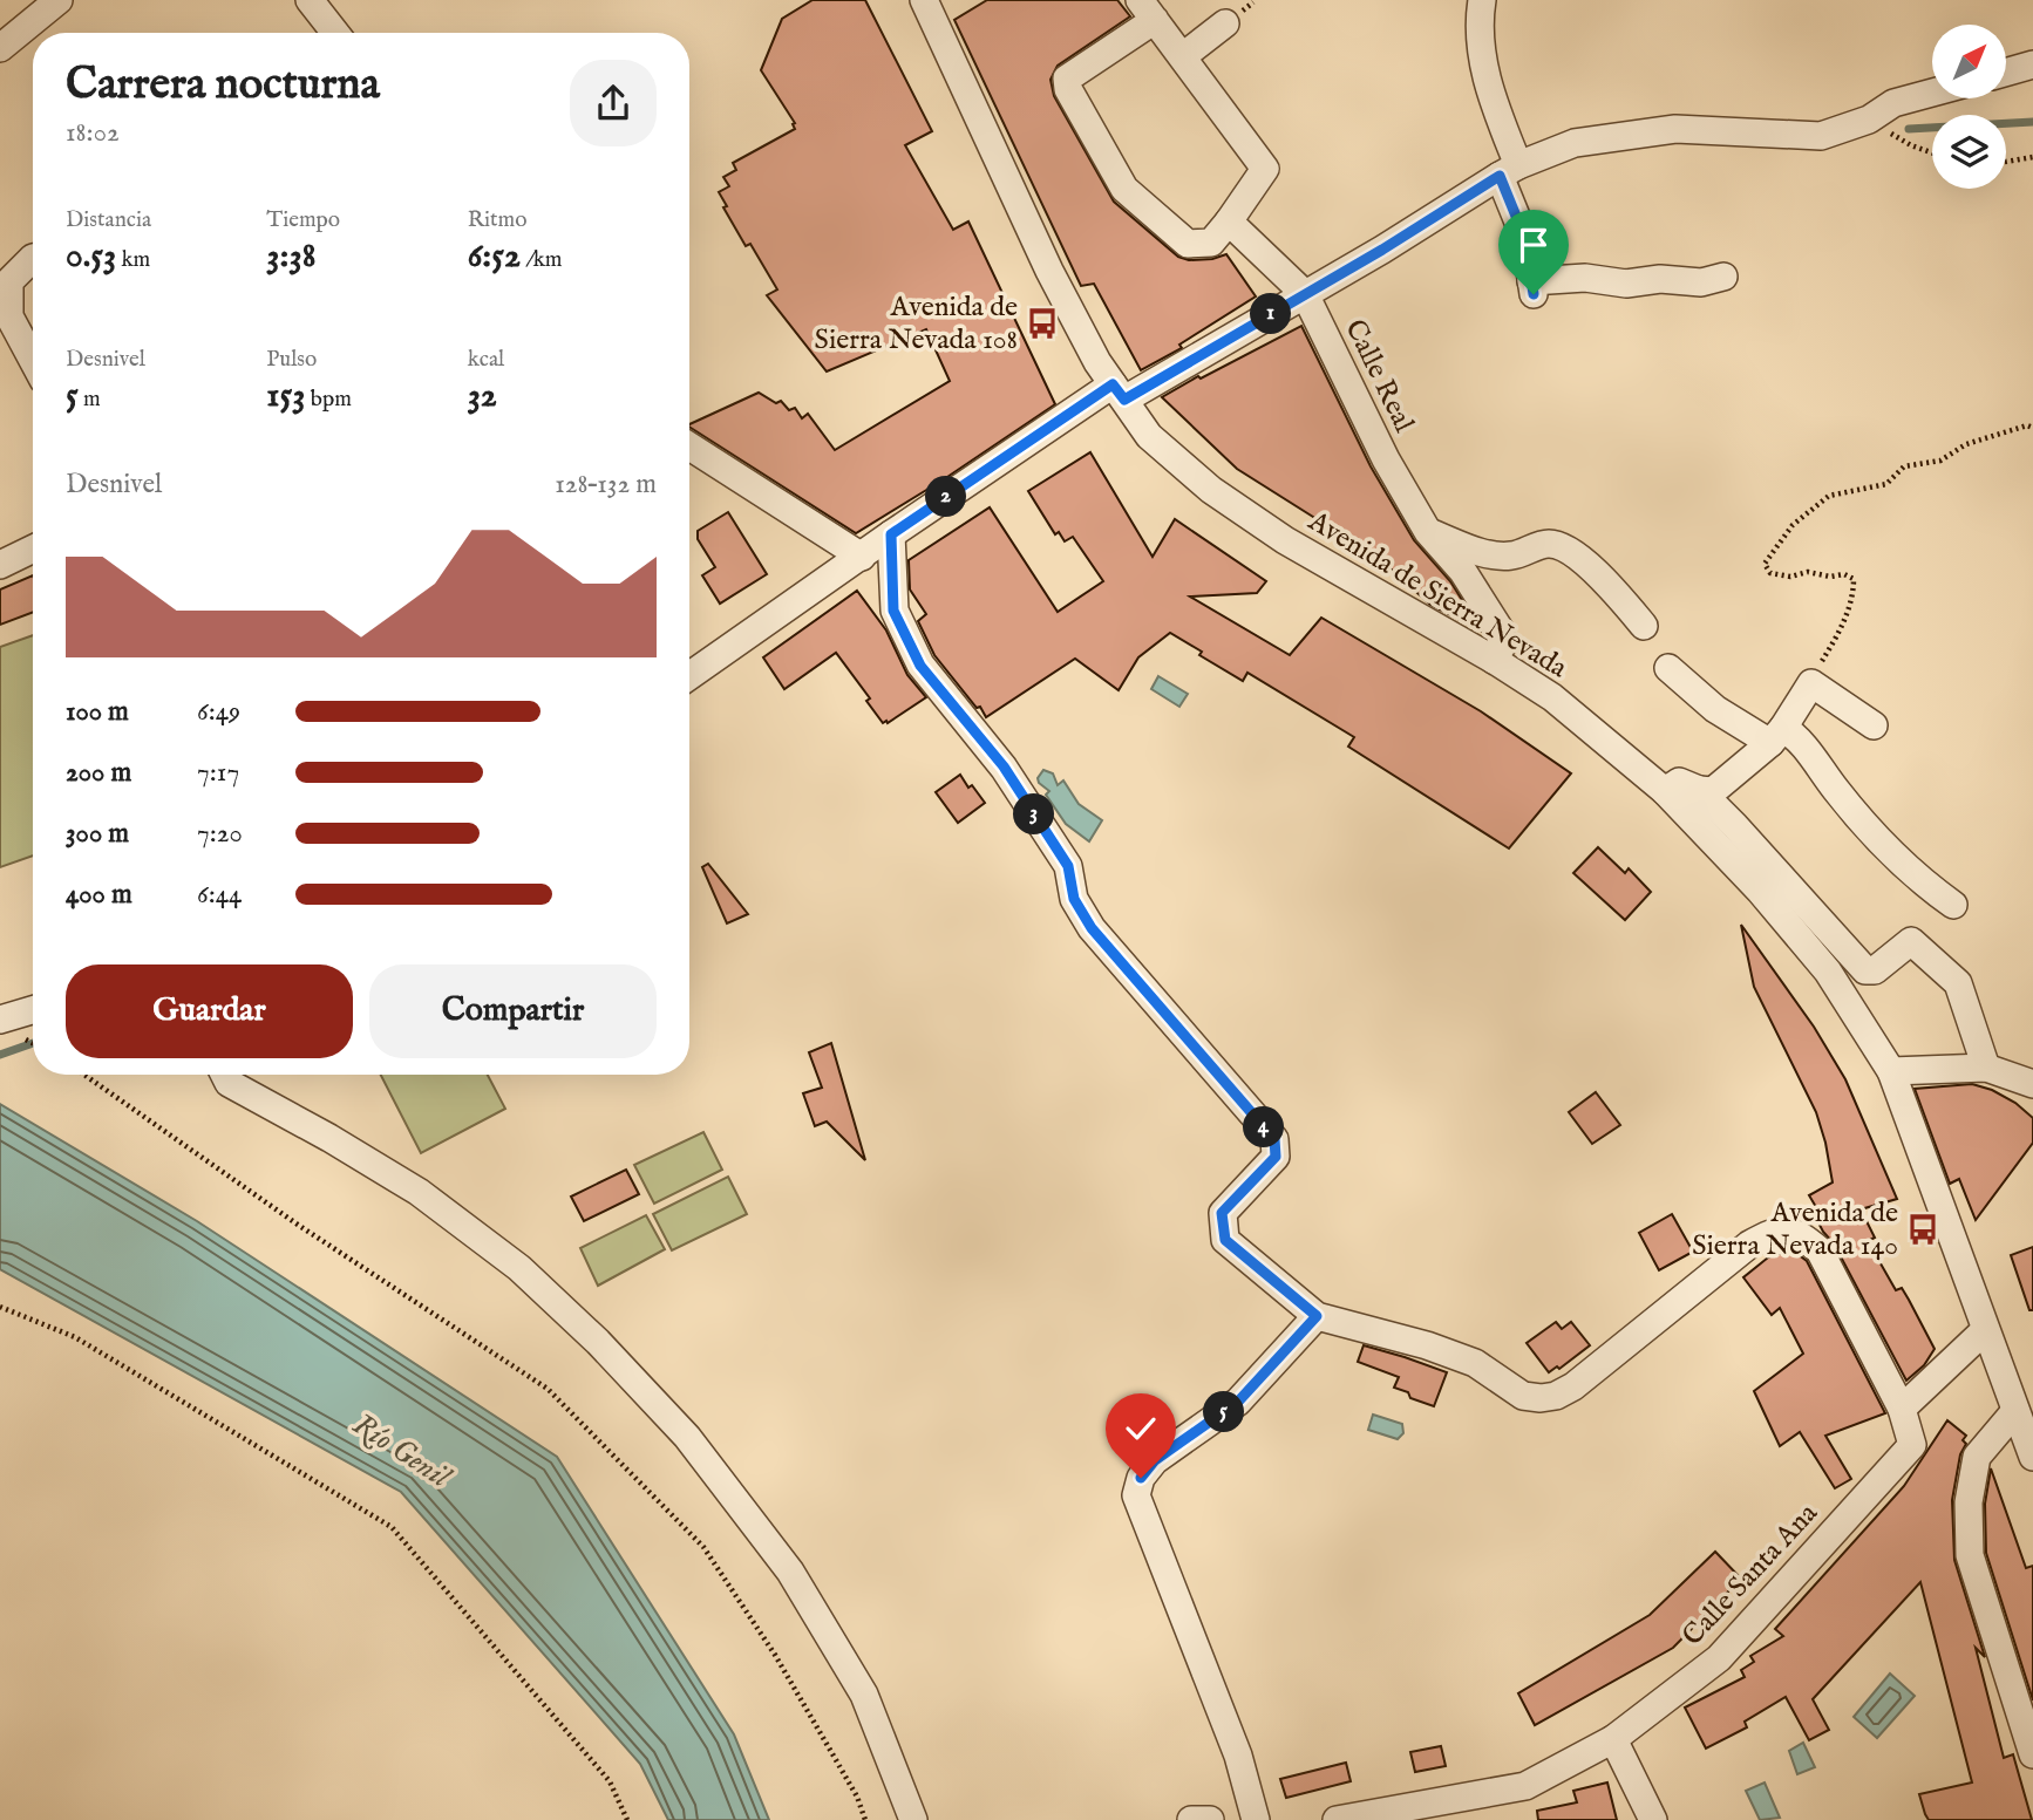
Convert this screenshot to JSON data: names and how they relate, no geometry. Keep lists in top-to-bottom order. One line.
{"streets":{"street":["Calle Real","Avenida de Sierra Nevada","Calle Santa Ana"]},"crossings":[["Calle Real","Avenida de Sierra Nevada"]],"water":["Río Genil"],"places":{"bus stop":["Avenida de Sierra Nevada 108","Avenida de Sierra Nevada 140"]},"north":"top right","page":{"heading":["Carrera nocturna","18:02"],"stats":[["Distancia","0.53 km"],["Tiempo","3:38"],["Ritmo","6:52 /km"],["Desnivel","5 m"],["Pulso","153 bpm"],["kcal","32"]],"pins":["1","2","3","4","5"],"chart":["Desnivel","128–132 m"],"list":[{"name":"100 m","note":"6:49"},{"name":"200 m","note":"7:17"},{"name":"300 m","note":"7:20"},{"name":"400 m","note":"6:44"}],"buttons":["Guardar","Compartir"]}}
